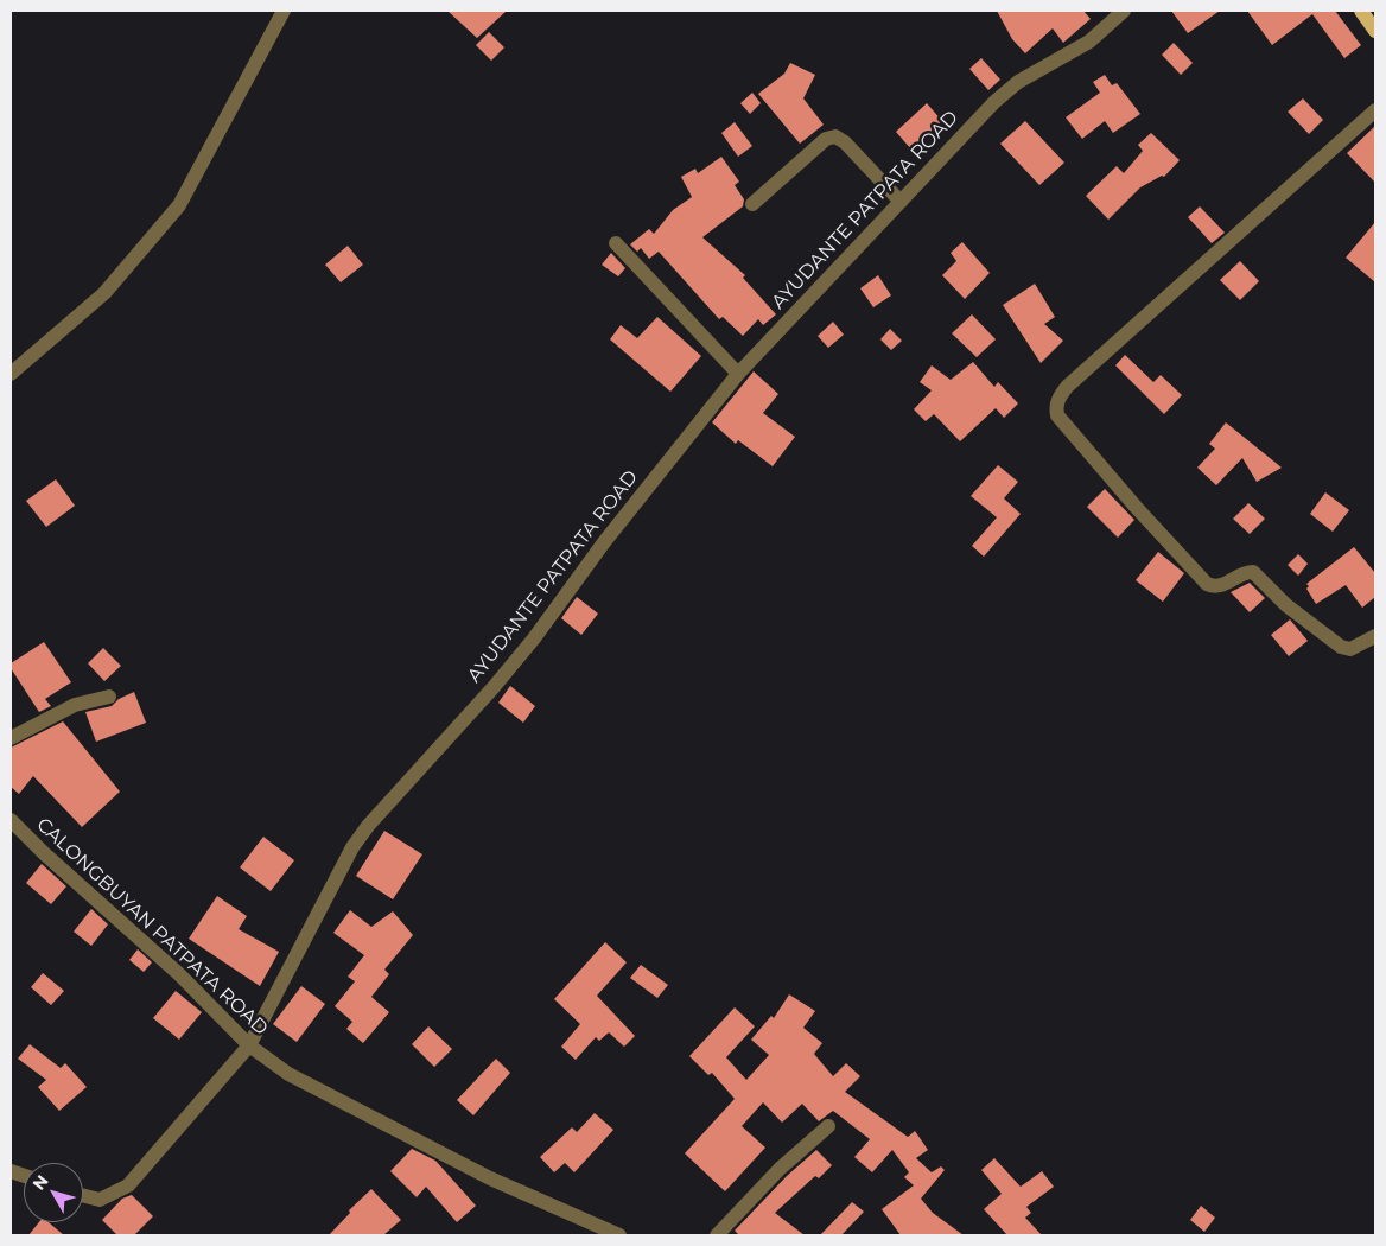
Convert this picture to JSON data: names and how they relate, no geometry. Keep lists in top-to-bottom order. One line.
{"streets":{"street":["AYUDANTE PATPATA ROAD","CALONGBUYAN PATPATA ROAD"]},"crossings":[["AYUDANTE PATPATA ROAD","CALONGBUYAN PATPATA ROAD"]],"north":"top left"}
